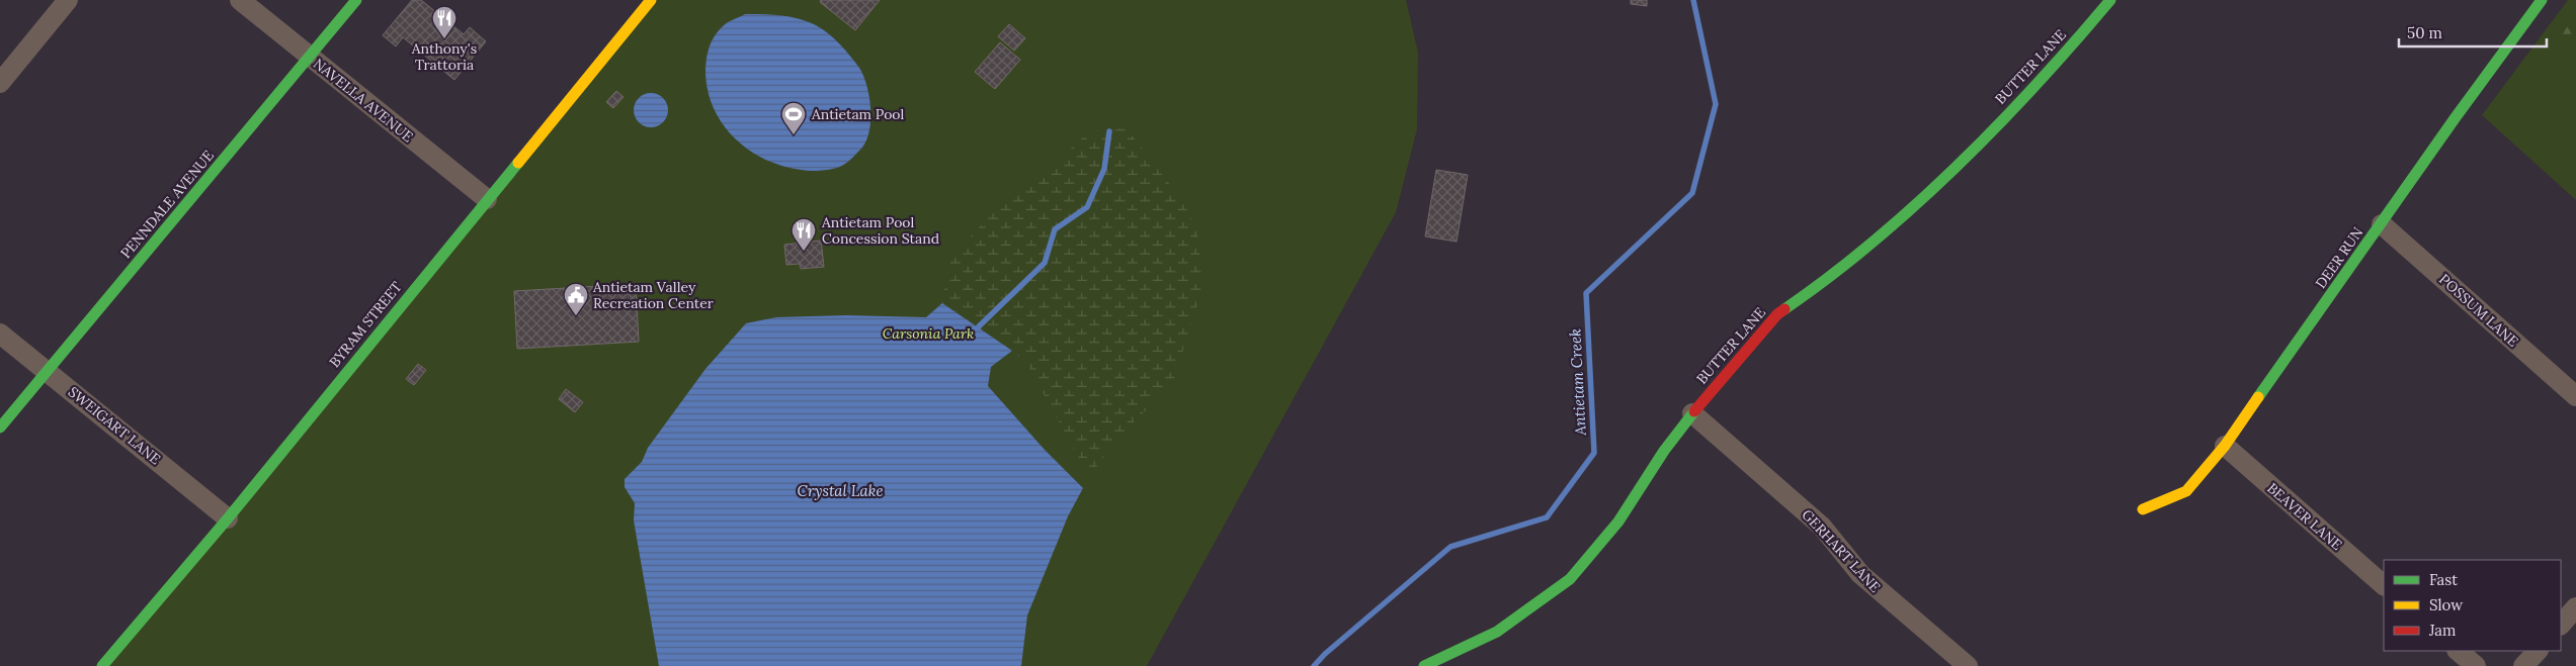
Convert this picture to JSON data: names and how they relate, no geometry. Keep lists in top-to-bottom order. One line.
{"streets":{"street":["BUTTER LANE","NAVELLA AVENUE","PENNDALE AVENUE","DEER RUN","POSSUM LANE","BYRAM STREET","SWEIGART LANE","BEAVER LANE","GERHART LANE"]},"crossings":[["BUTTER LANE","GERHART LANE"],["NAVELLA AVENUE","PENNDALE AVENUE"],["NAVELLA AVENUE","BYRAM STREET"],["PENNDALE AVENUE","SWEIGART LANE"],["DEER RUN","POSSUM LANE"],["DEER RUN","BEAVER LANE"],["BYRAM STREET","SWEIGART LANE"]],"water":["Antietam Creek","Crystal Lake"],"parks":["Carsonia Park"],"places":{"restaurant":["Anthony's Trattoria","Antietam Pool Concession Stand"],"sports":["Antietam Pool"],"public building":["Antietam Valley Recreation Center"]},"legend":["Fast","Slow","Jam"],"scale_bar":"50 m"}
